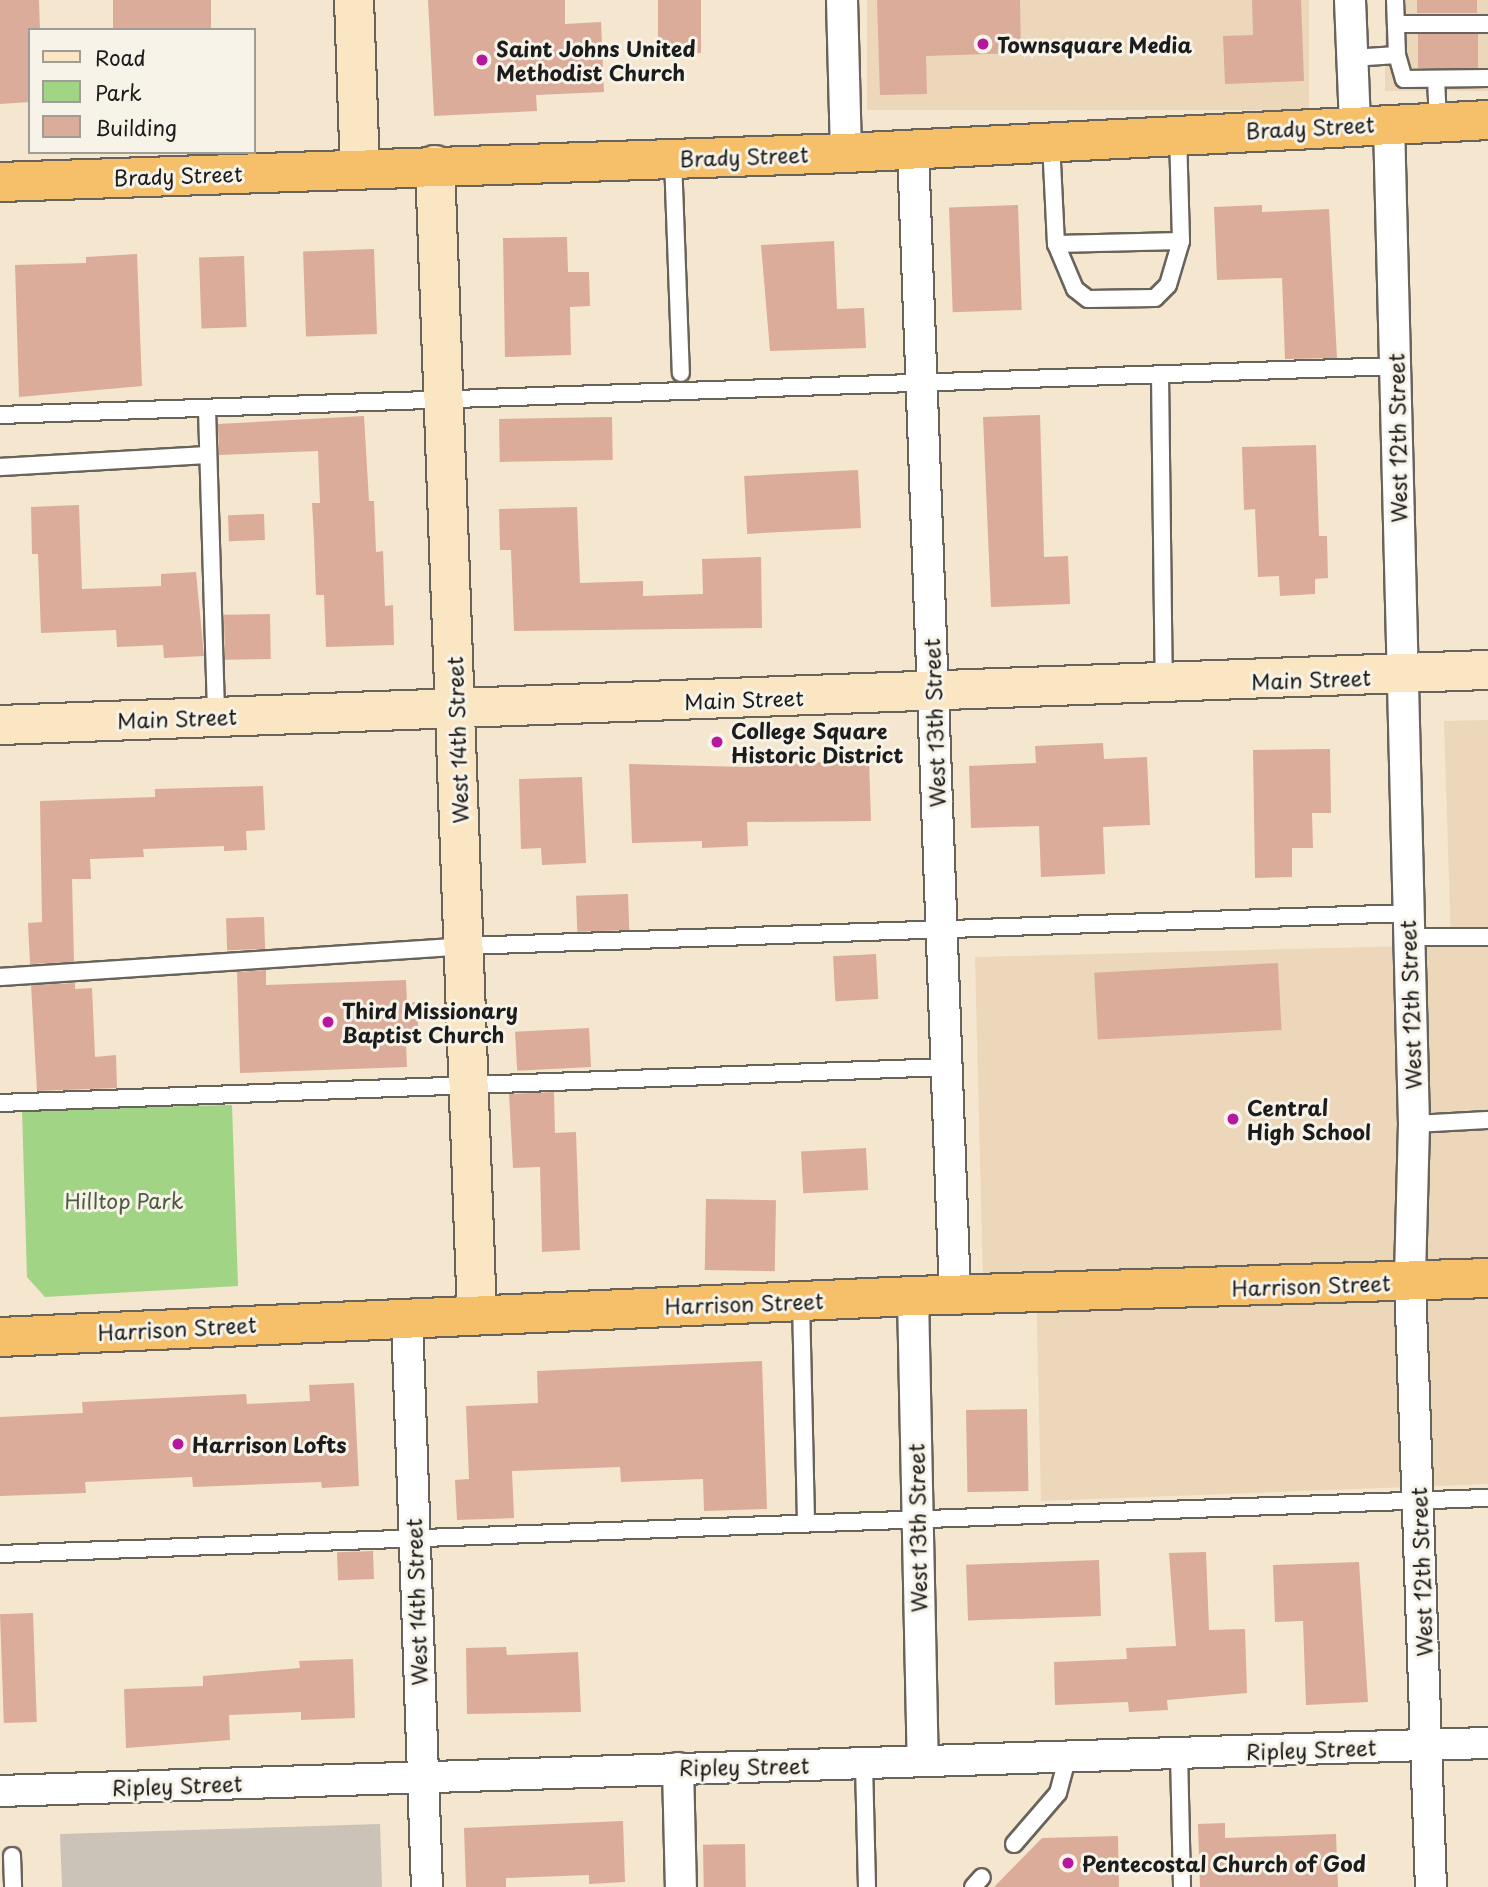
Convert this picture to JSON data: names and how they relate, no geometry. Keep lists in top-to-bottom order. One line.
{"streets":{"highway":["Brady Street","Harrison Street"],"street":["West 12th Street","Main Street","West 13th Street","West 14th Street","Ripley Street"]},"crossings":[["Brady Street","West 12th Street"],["Brady Street","West 13th Street"],["Brady Street","West 14th Street"],["West 12th Street","Main Street"],["West 12th Street","Harrison Street"],["West 12th Street","Ripley Street"],["Main Street","West 13th Street"],["Main Street","West 14th Street"],["West 13th Street","Harrison Street"],["West 13th Street","Ripley Street"],["West 14th Street","Harrison Street"],["West 14th Street","Ripley Street"]],"parks":["Hilltop Park"],"places":["Townsquare Media","Saint Johns United Methodist Church","College Square Historic District","Third Missionary Baptist Church","Central High School","Harrison Lofts","Pentecostal Church of God"],"legend":["Road","Park","Building"]}
